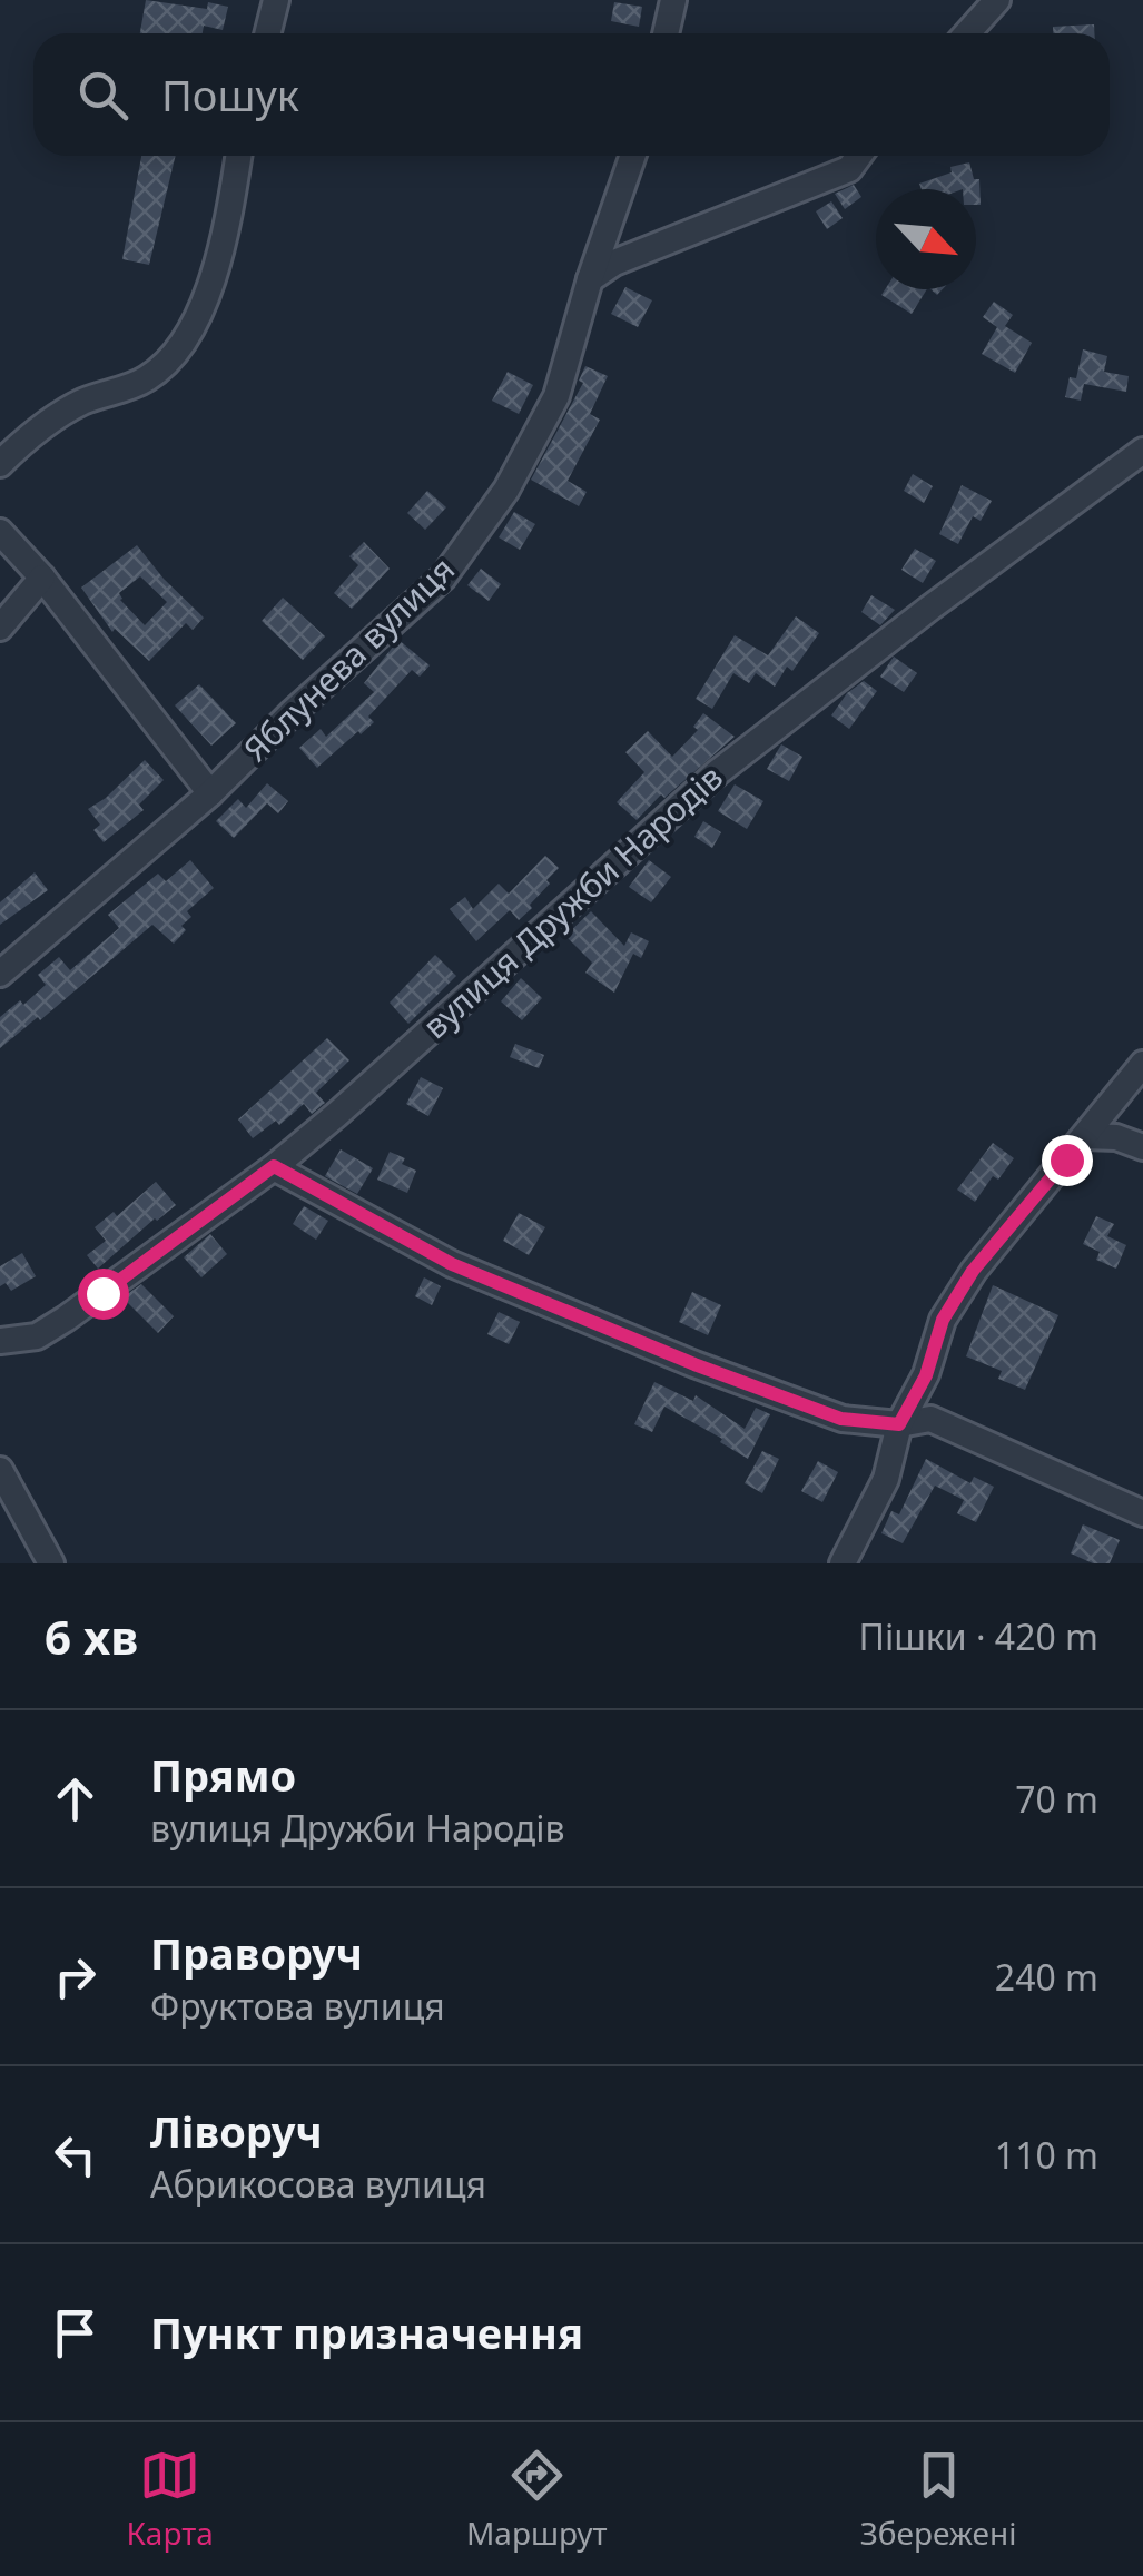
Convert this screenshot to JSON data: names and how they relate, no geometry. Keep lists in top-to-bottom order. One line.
{"streets":{"street":["Яблунева вулиця","вулиця Дружби Народів"]},"north":"bottom right","page":{"search":"Пошук","heading":["6 хв","Пішки · 420 m"],"list":[["Прямо","вулиця Дружби Народів","70 m"],["Праворуч","Фруктова вулиця","240 m"],["Ліворуч","Абрикосова вулиця","110 m"],"Пункт призначення"],"nav":["Карта","Маршрут","Збережені"]}}
